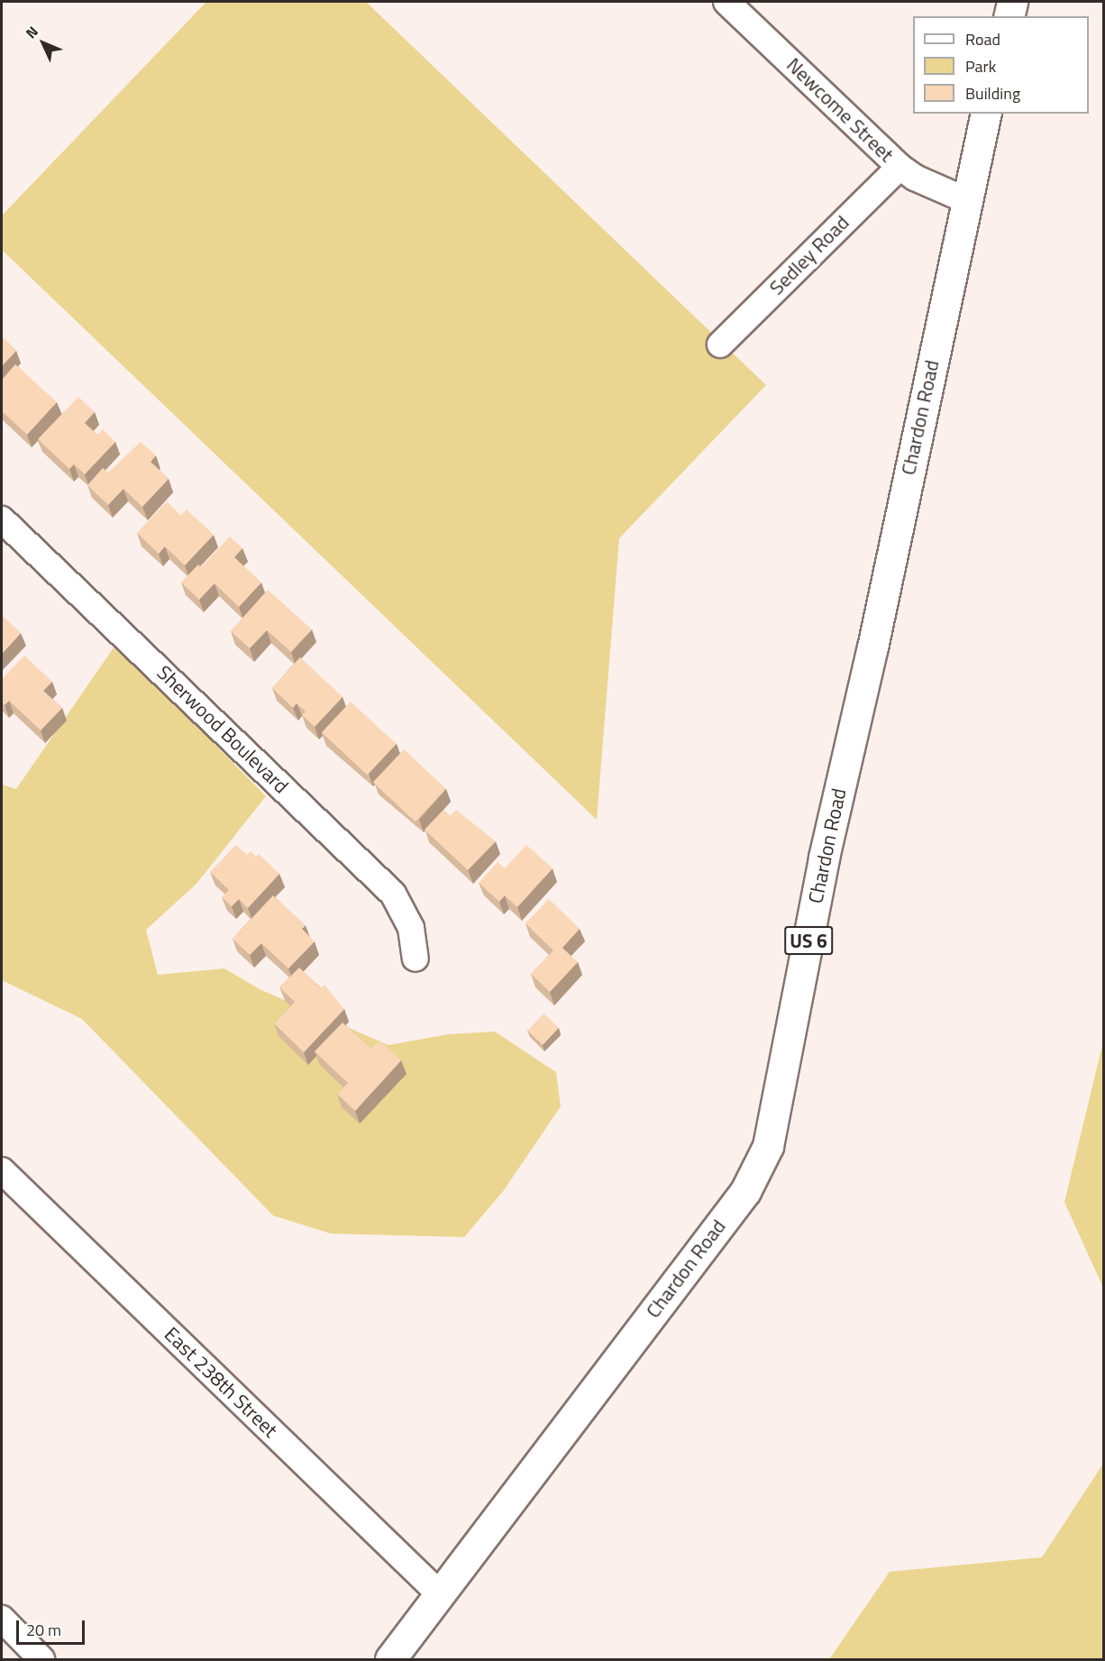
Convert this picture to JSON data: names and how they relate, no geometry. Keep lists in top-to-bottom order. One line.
{"streets":{"main road":["Chardon Road","US 6"],"street":["Newcome Street","Sedley Road","Sherwood Boulevard","East 238th Street"]},"crossings":[["Newcome Street","Sedley Road"],["Newcome Street","Chardon Road"],["Chardon Road","East 238th Street"]],"legend":["Road","Park","Building"],"scale_bar":"20 m","north":"top left"}
